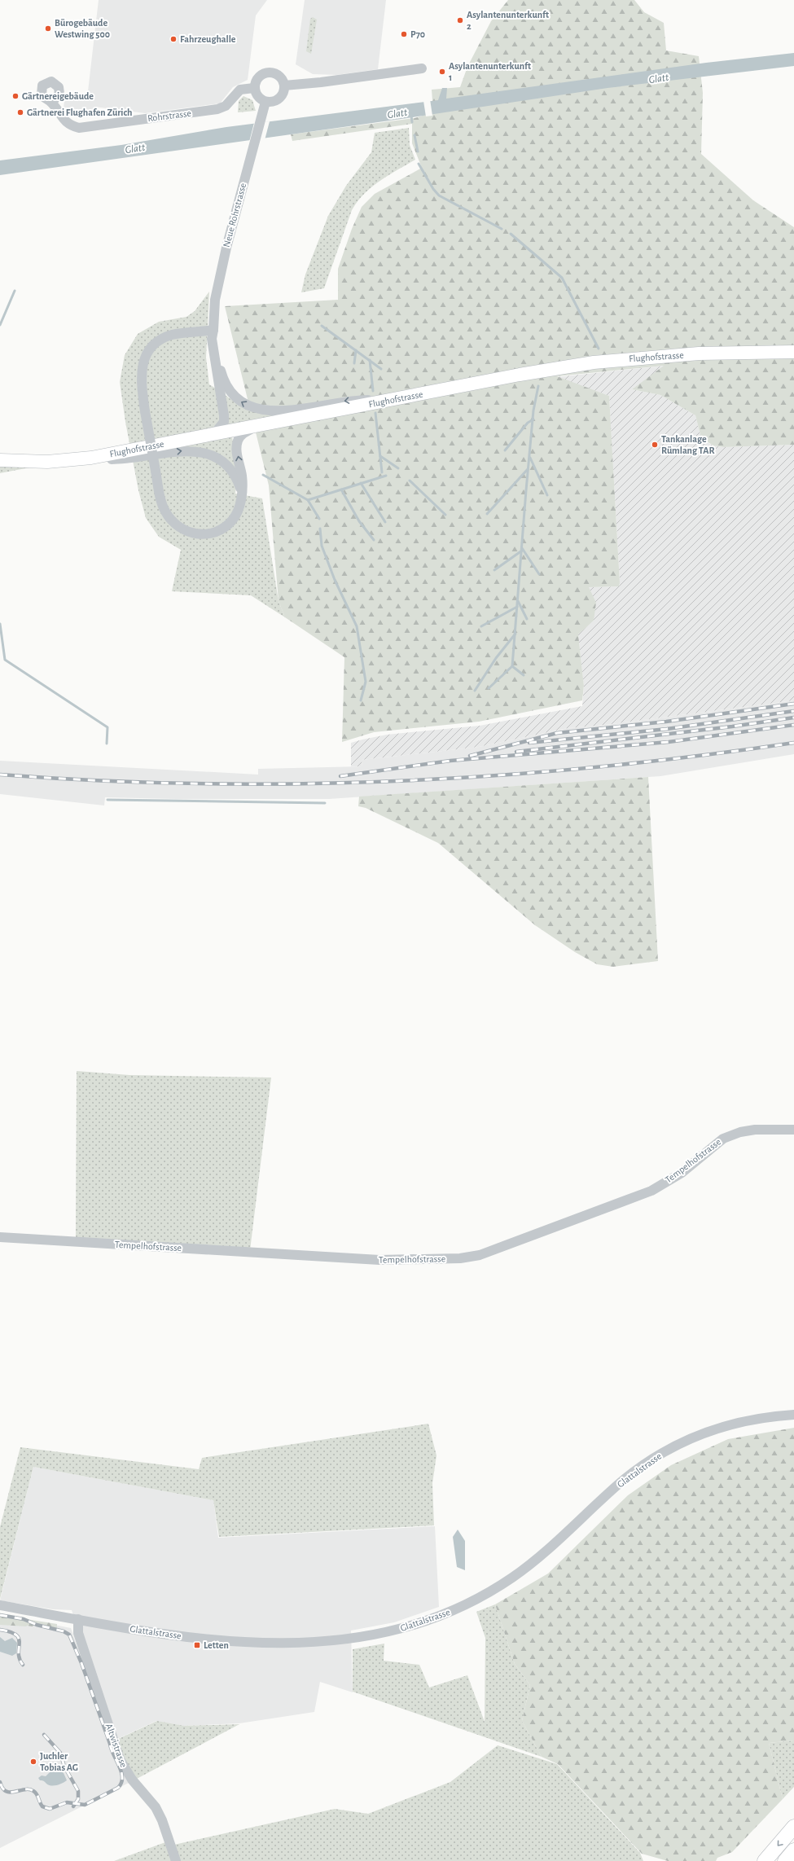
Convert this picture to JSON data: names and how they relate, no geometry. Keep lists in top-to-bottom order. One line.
{"streets":{"main road":["Flughofstrasse"],"street":["Rohrstrasse","Neue Rohrstrasse","Tempelhofstrasse","Glattalstrasse","Altwistrasse"]},"crossings":[["Rohrstrasse","Neue Rohrstrasse"],["Neue Rohrstrasse","Flughofstrasse"],["Glattalstrasse","Altwistrasse"]],"water":["Glatt"],"places":{"other":["Asylantenunterkunft 2","Bürogebäude Westwing 500","P70","Fahrzeughalle","Asylantenunterkunft 1","Gärtnereigebäude","Gärtnerei Flughafen Zürich","Tankanlage Rümlang TAR","Juchler Tobias AG"],"transit":["Letten"]}}
